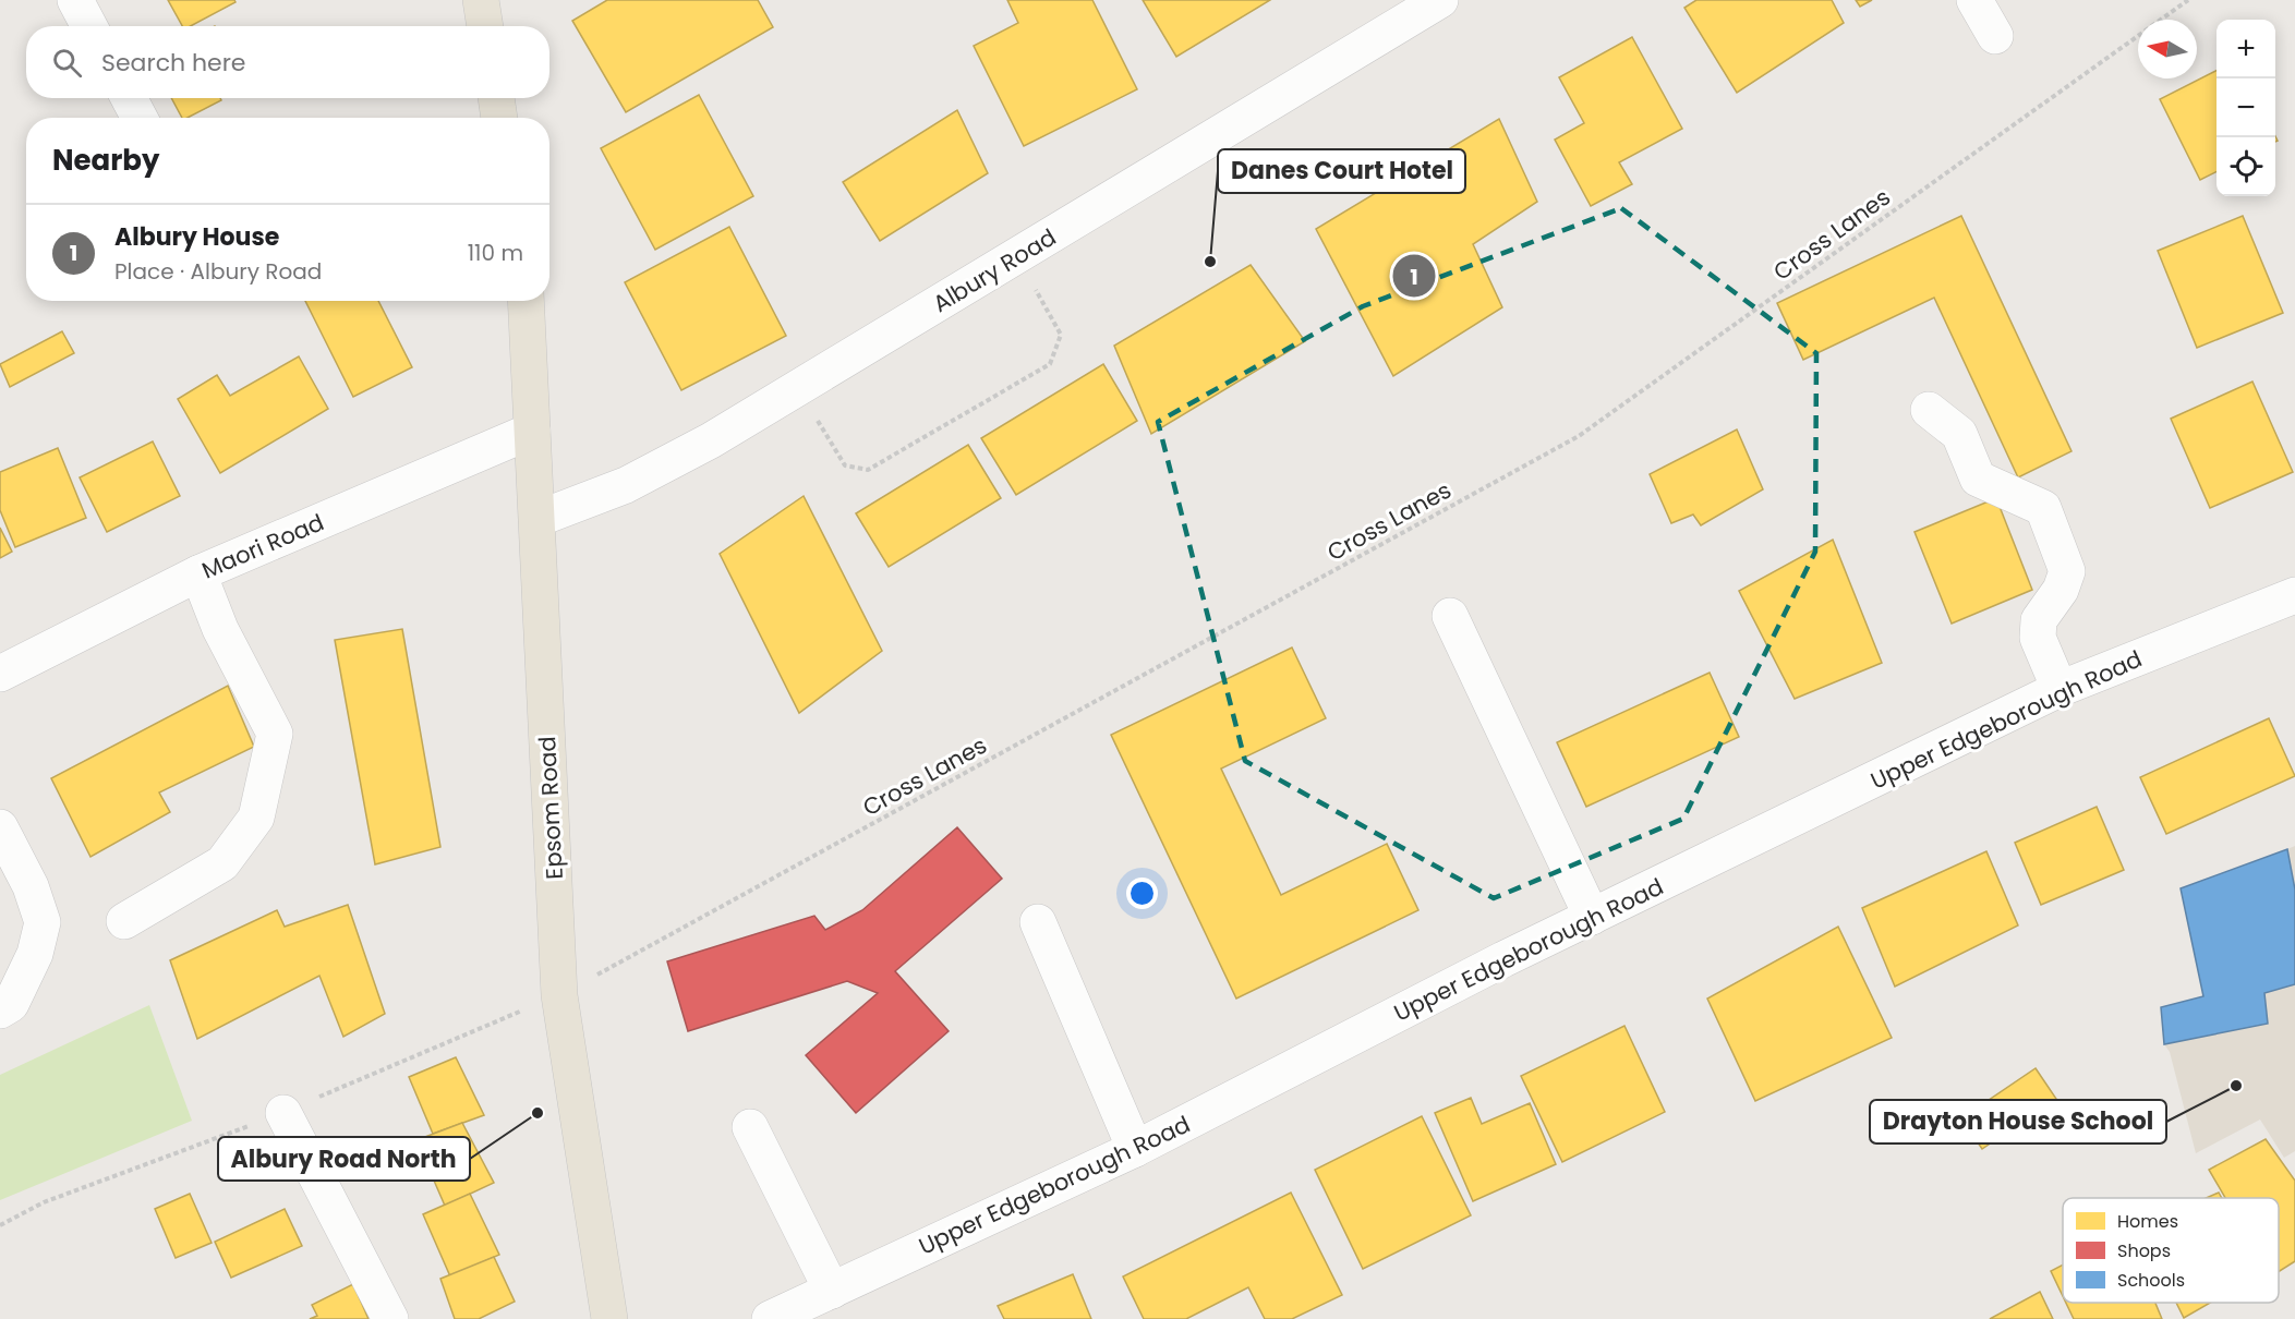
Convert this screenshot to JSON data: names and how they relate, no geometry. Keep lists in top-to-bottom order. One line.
{"streets":{"main road":["Epsom Road"],"street":["Albury Road","Maori Road","Upper Edgeborough Road"],"path":["Cross Lanes"]},"crossings":[["Cross Lanes","Epsom Road"],["Albury Road","Epsom Road"],["Maori Road","Epsom Road"]],"places":["Danes Court Hotel","Drayton House School","Albury Road North"],"legend":["Homes","Shops","Schools"],"north":"left","page":{"map_buttons":["+","−"],"search":"Search here","heading":"Nearby","list":[{"mark":"1","name":"Albury House","note":"Place · Albury Road","value":"110 m"}],"pins":"1"}}
